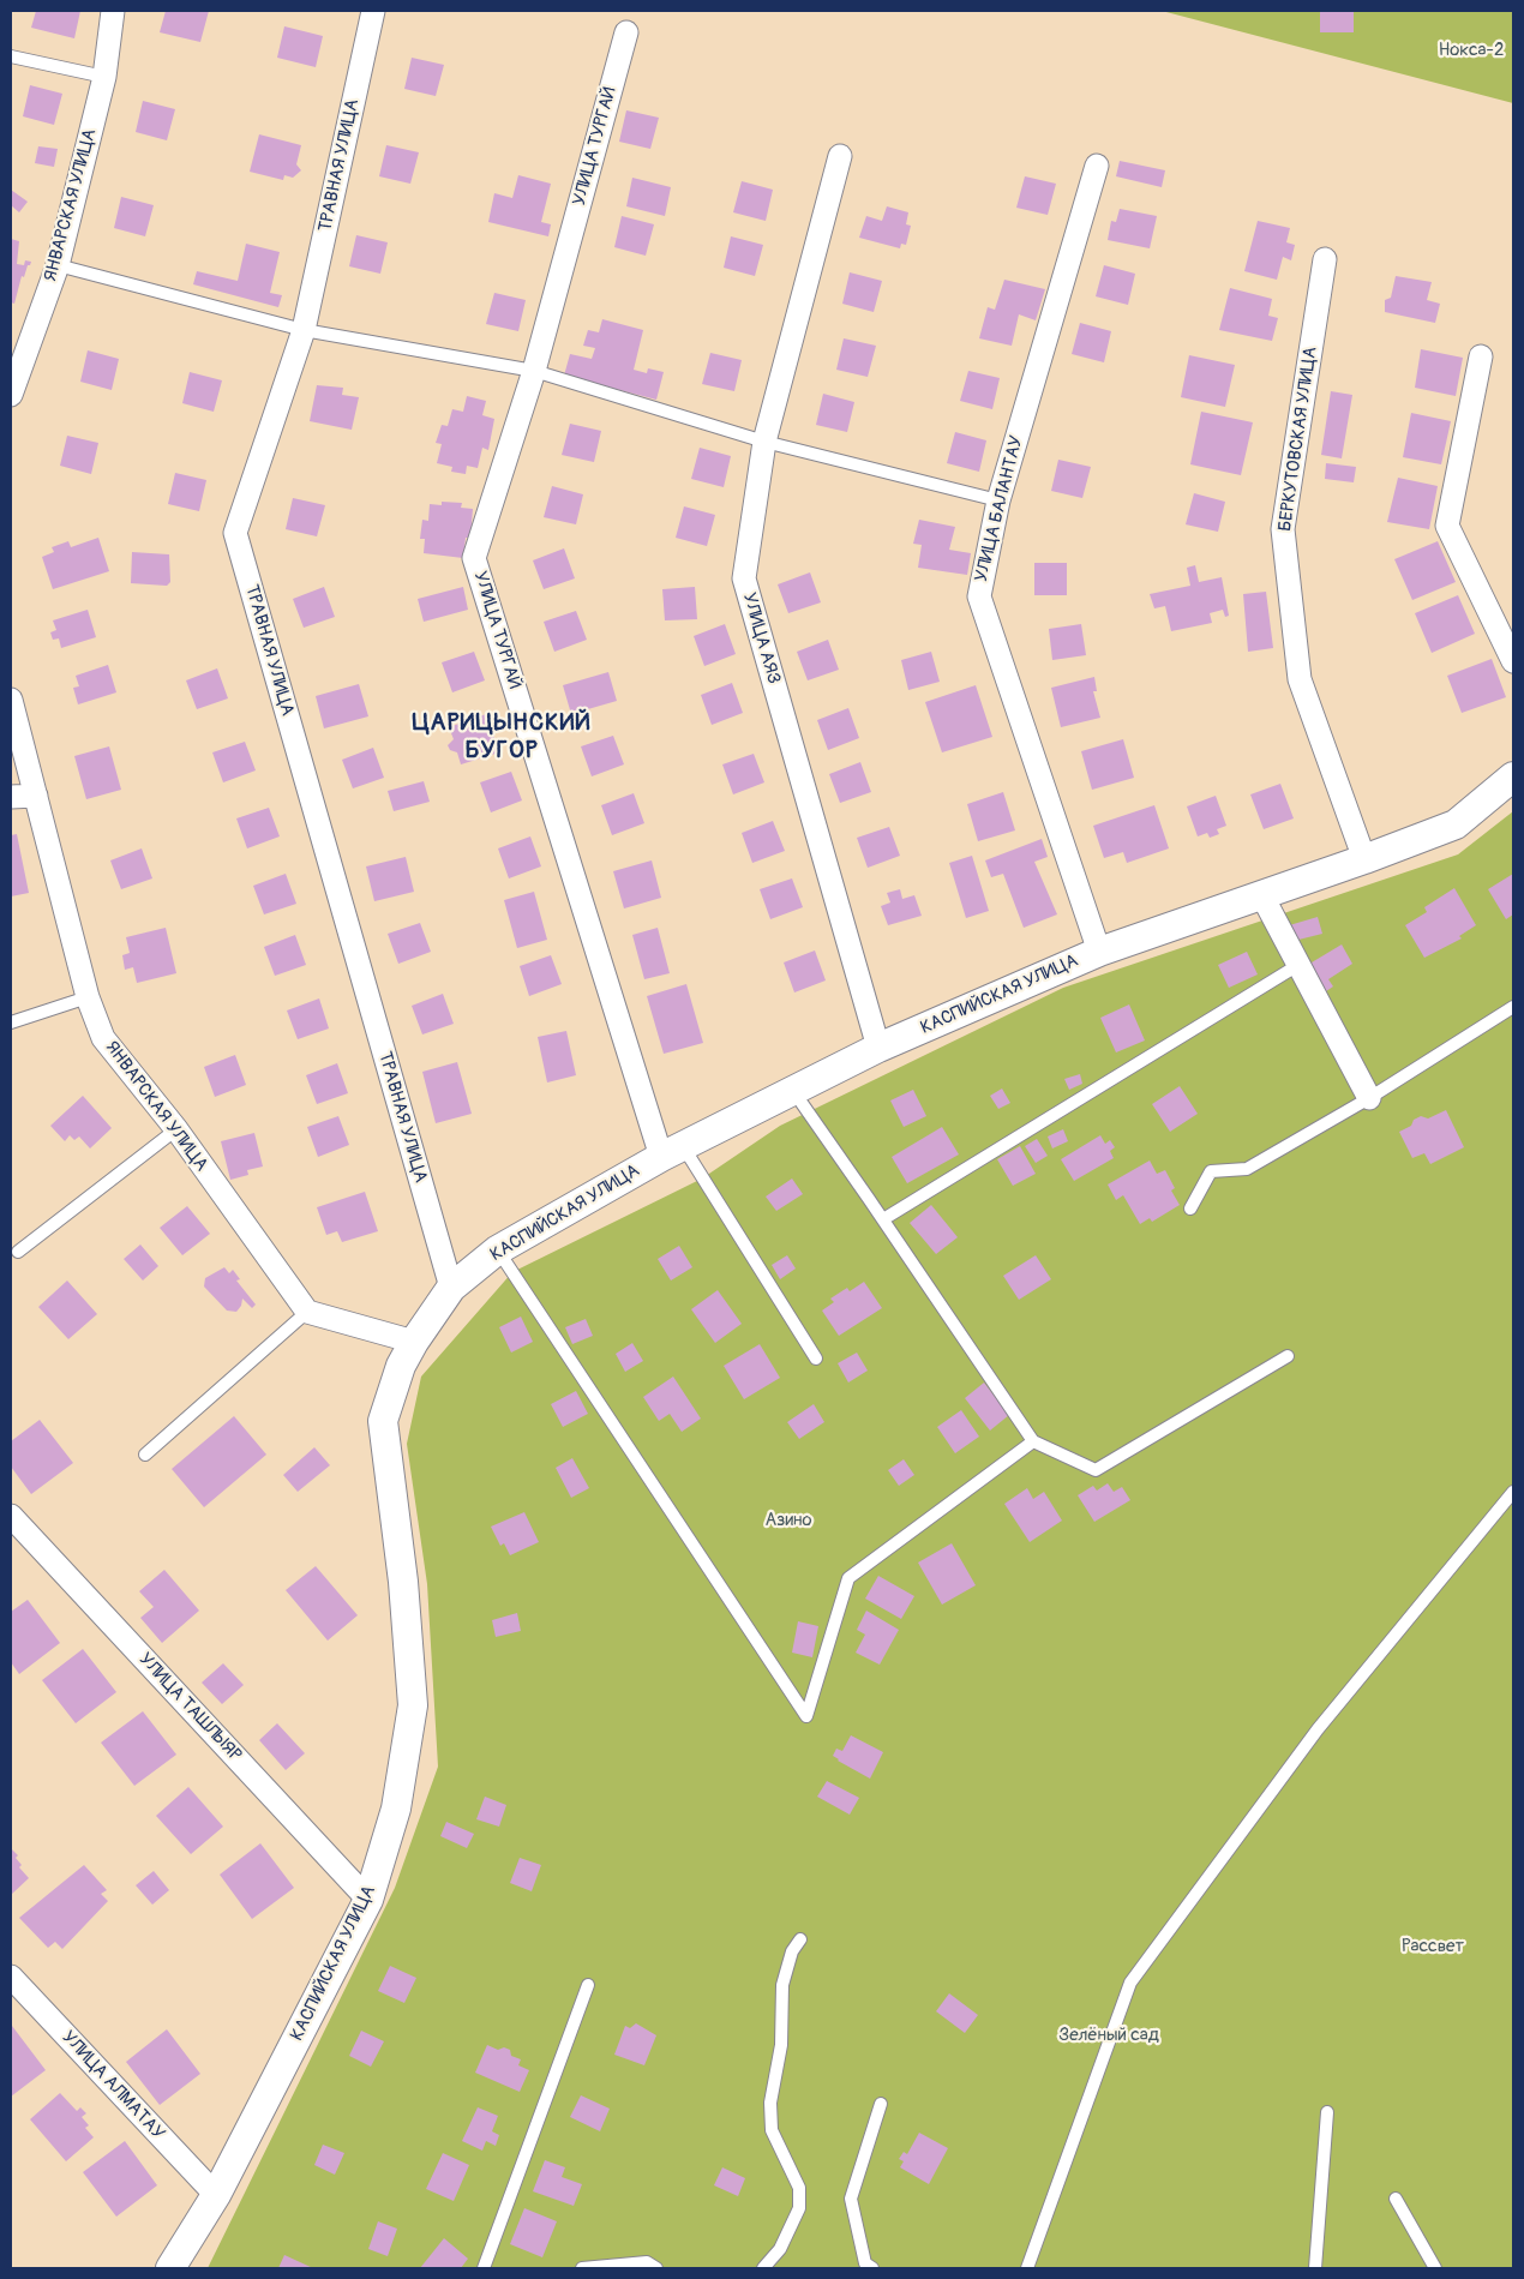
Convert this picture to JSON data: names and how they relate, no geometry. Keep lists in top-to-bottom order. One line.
{"streets":{"street":["УЛИЦА ТУРГАЙ","ТРАВНАЯ УЛИЦА","ЯНВАРСКАЯ УЛИЦА","БЕРКУТОВСКАЯ УЛИЦА","УЛИЦА БАЛАНТАУ","УЛИЦА АЯЗ","КАСПИЙСКАЯ УЛИЦА","УЛИЦА ТАШЛЫЯР","УЛИЦА АЛМАТАУ"]},"crossings":[["УЛИЦА ТУРГАЙ","КАСПИЙСКАЯ УЛИЦА"],["ТРАВНАЯ УЛИЦА","КАСПИЙСКАЯ УЛИЦА"],["БЕРКУТОВСКАЯ УЛИЦА","КАСПИЙСКАЯ УЛИЦА"],["УЛИЦА БАЛАНТАУ","КАСПИЙСКАЯ УЛИЦА"],["УЛИЦА АЯЗ","КАСПИЙСКАЯ УЛИЦА"],["КАСПИЙСКАЯ УЛИЦА","УЛИЦА ТАШЛЫЯР"],["КАСПИЙСКАЯ УЛИЦА","УЛИЦА АЛМАТАУ"]],"districts":["ЦАРИЦЫНСКИЙ БУГОР"],"parks":["Нокса-2","Азино","Рассвет","Зелёный сад"]}
